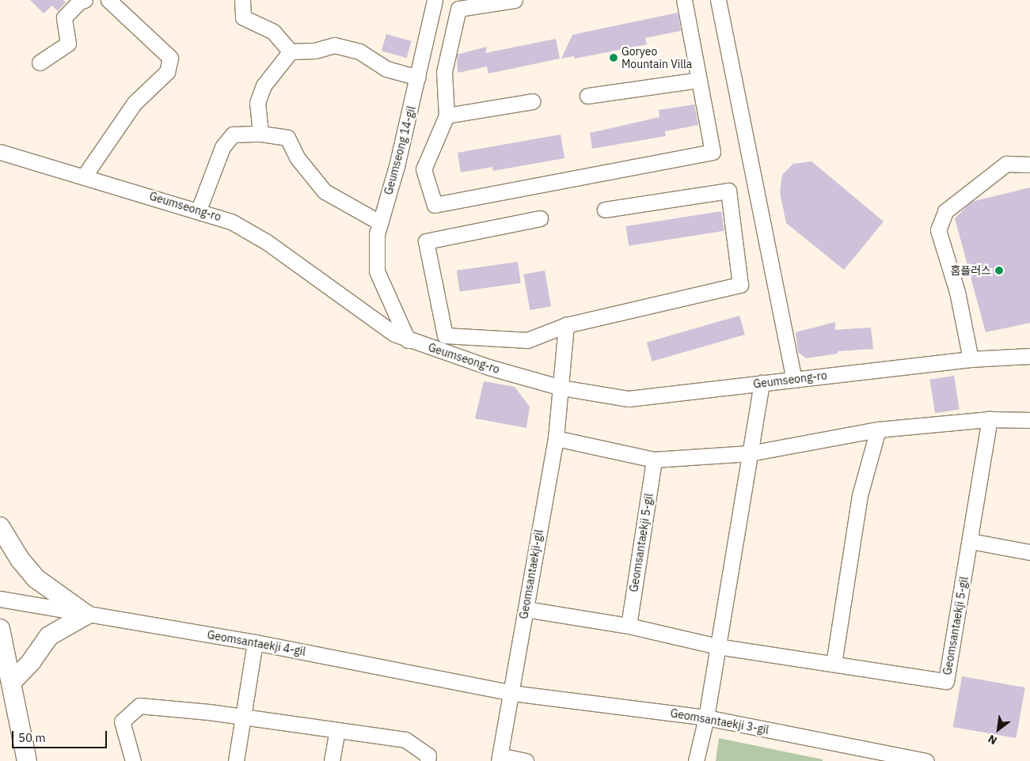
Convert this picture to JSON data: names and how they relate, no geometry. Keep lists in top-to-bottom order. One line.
{"streets":{"street":["Geumseong 14-gil","Geumseong-ro","Geomsantaekji 5-gil","Geomsantaekji-gil","Geomsantaekji 4-gil","Geomsantaekji 3-gil"]},"crossings":[["Geumseong 14-gil","Geumseong-ro"],["Geumseong-ro","Geomsantaekji-gil"],["Geomsantaekji 5-gil","Geomsantaekji-gil"],["Geomsantaekji-gil","Geomsantaekji 4-gil"],["Geomsantaekji-gil","Geomsantaekji 3-gil"],["Geomsantaekji 4-gil","Geomsantaekji 3-gil"]],"places":["Goryeo Mountain Villa","홈플러스"],"scale_bar":"50 m","north":"bottom left"}
